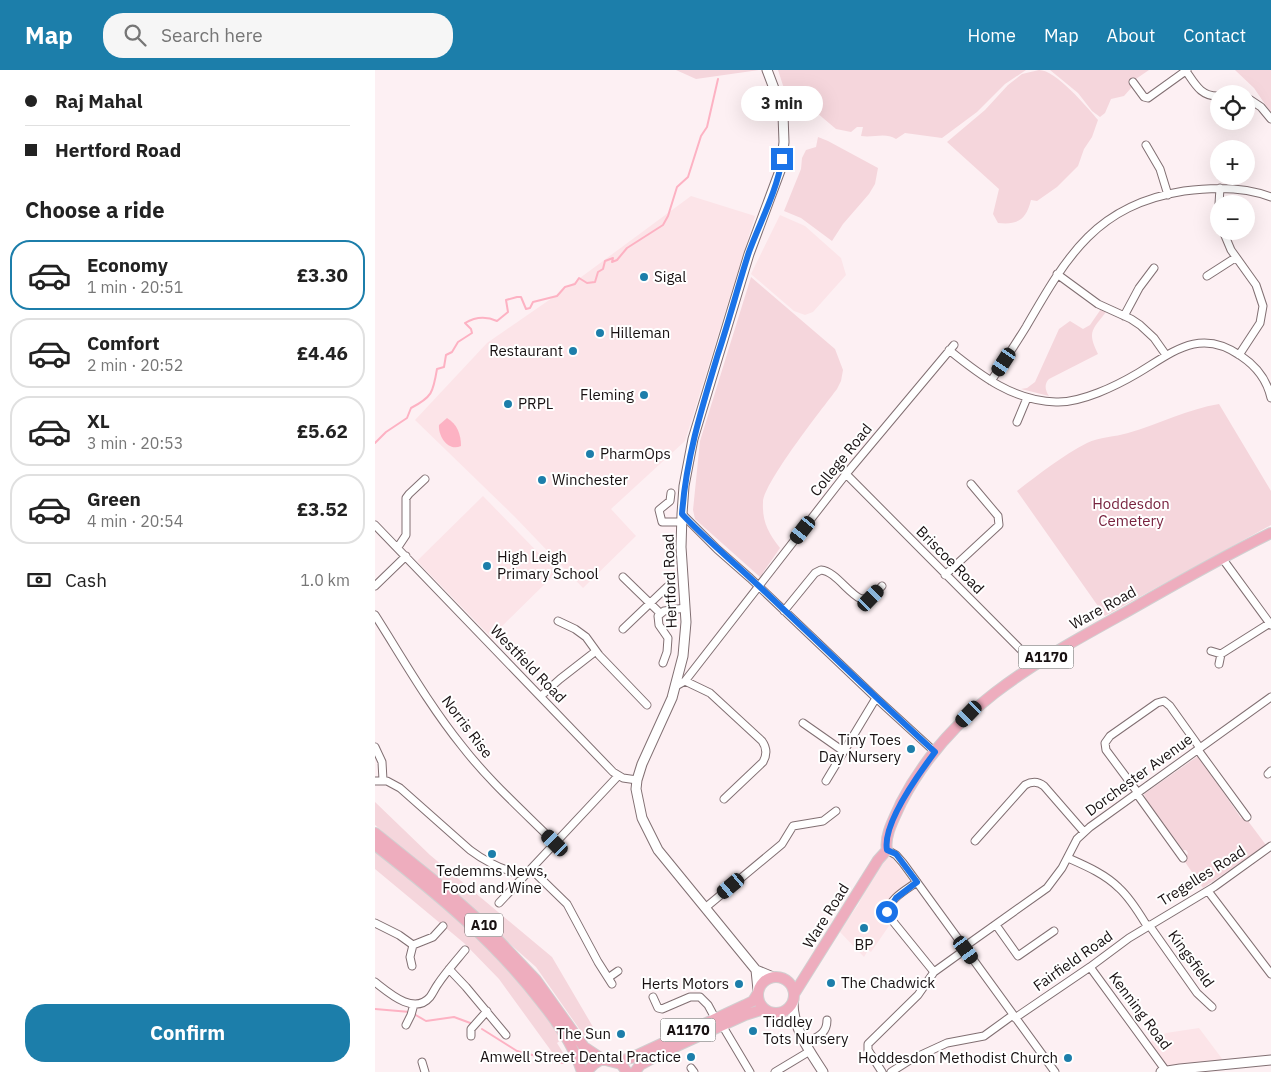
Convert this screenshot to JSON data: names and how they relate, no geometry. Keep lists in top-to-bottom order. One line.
{"streets":{"main road":["Hertford Road","Ware Road","A1170","A10"],"street":["College Road","Briscoe Road","Westfield Road","Norris Rise","Dorchester Avenue","Tregelles Road","Kingsfield","Fairfield Road","Kenning Road"]},"crossings":[["College Road","Briscoe Road"],["College Road","Hertford Road"],["Briscoe Road","Ware Road"],["Hertford Road","Ware Road"],["Hertford Road","A1170"],["Ware Road","A1170"],["Dorchester Avenue","Kingsfield"],["Tregelles Road","Kingsfield"],["Tregelles Road","Fairfield Road"],["Kingsfield","Fairfield Road"],["Fairfield Road","Kenning Road"]],"parks":["Hoddesdon Cemetery"],"places":["Sigal","Hilleman","Restaurant","Fleming","PRPL","PharmOps","Winchester","High Leigh Primary School","Tiny Toes Day Nursery","Tedemms News, Food and Wine","BP","The Chadwick","Herts Motors","Tiddley Tots Nursery","The Sun","Amwell Street Dental Practice","Hoddesdon Methodist Church"],"page":{"header":"Map","search":"Search here","nav":["Home","Map","About","Contact"],"banner":["Raj Mahal","Hertford Road"],"map_buttons":["+","−"],"bubble":"3 min","heading":"Choose a ride","list":[{"name":"Economy","note":"1 min · 20:51","value":"£3.30"},{"name":"Comfort","note":"2 min · 20:52","value":"£4.46"},{"name":"XL","note":"3 min · 20:53","value":"£5.62"},{"name":"Green","note":"4 min · 20:54","value":"£3.52"}],"pay":["Cash","1.0 km"],"buttons":"Confirm"}}
